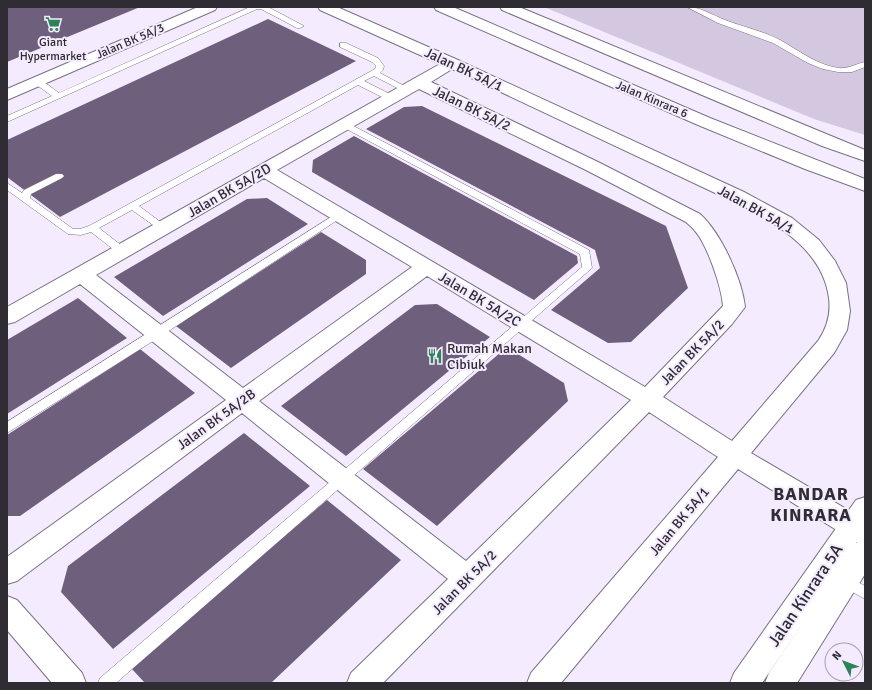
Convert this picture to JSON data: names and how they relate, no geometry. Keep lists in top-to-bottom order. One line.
{"streets":{"street":["Jalan BK 5A/3","Jalan BK 5A/1","Jalan Kinrara 6","Jalan BK 5A/2","Jalan BK 5A/2D","Jalan BK 5A/2C","Jalan BK 5A/2B","Jalan Kinrara 5A"]},"crossings":[["Jalan BK 5A/1","Jalan BK 5A/2D"],["Jalan BK 5A/1","Jalan BK 5A/2C"],["Jalan BK 5A/2","Jalan BK 5A/2D"],["Jalan BK 5A/2","Jalan BK 5A/2C"],["Jalan BK 5A/2D","Jalan BK 5A/2C"],["Jalan BK 5A/2C","Jalan BK 5A/2B"],["Jalan BK 5A/2C","Jalan Kinrara 5A"]],"districts":["BANDAR KINRARA"],"places":{"supermarket":["Giant Hypermarket"],"restaurant":["Rumah Makan Cibiuk"]},"north":"top left"}
